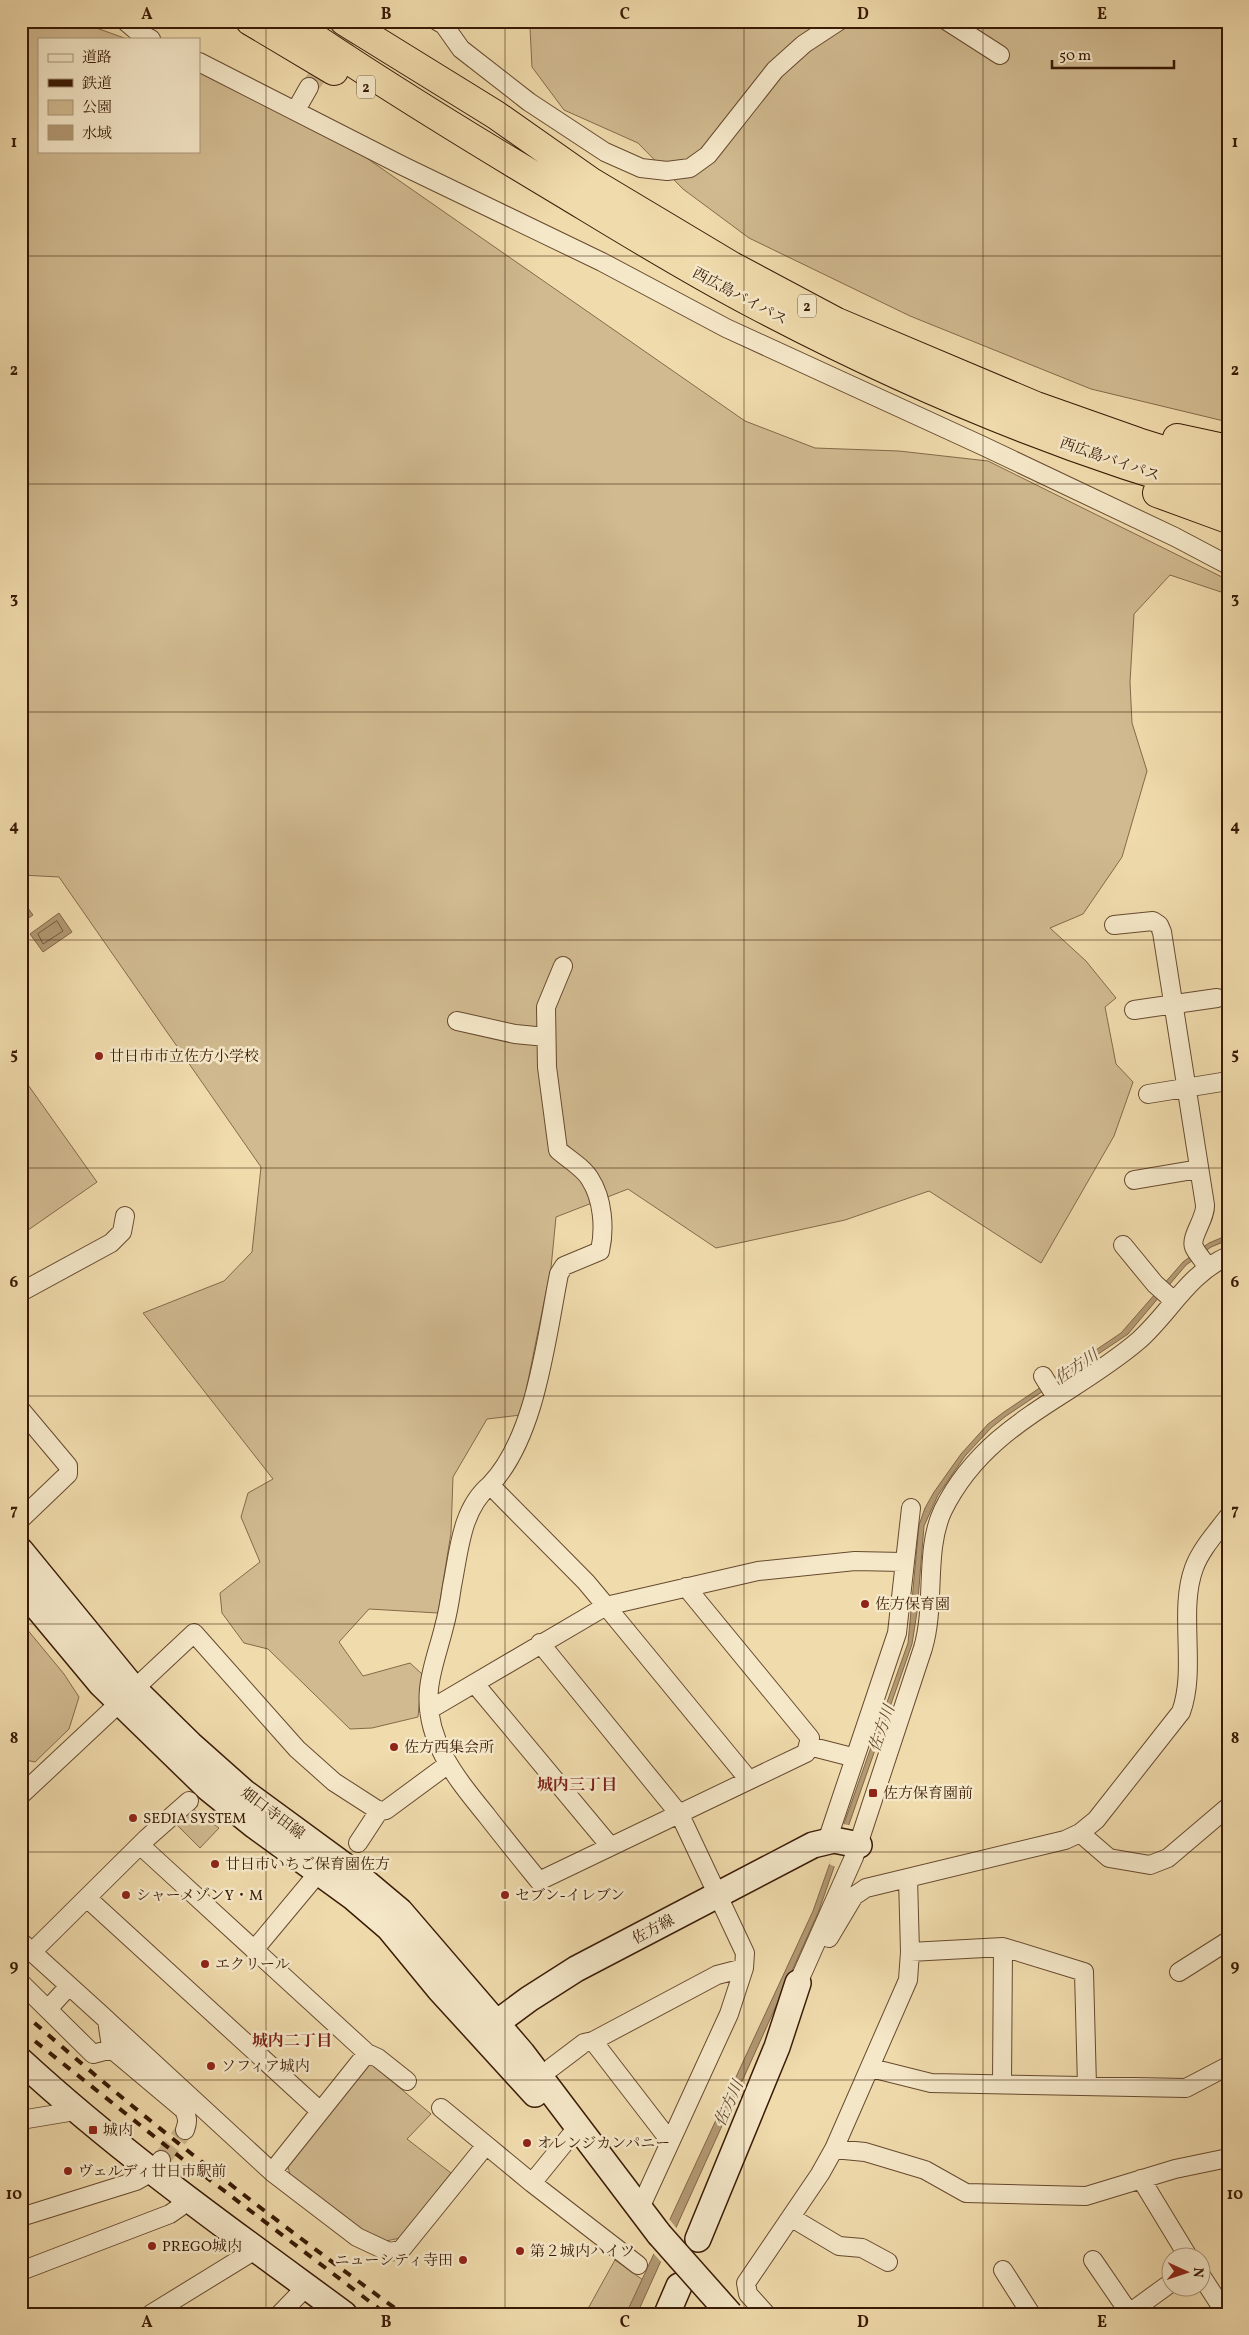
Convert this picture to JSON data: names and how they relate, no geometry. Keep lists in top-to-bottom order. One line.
{"streets":{"highway":["2","西広島バイパス"],"street":["畑口寺田線","佐方線"]},"crossings":[["2","西広島バイパス"],["畑口寺田線","佐方線"]],"districts":["城内三丁目","城内二丁目"],"water":["佐方川"],"places":{"other":["廿日市市立佐方小学校","佐方保育園","佐方西集会所","SEDIA SYSTEM","廿日市いちご保育園佐方","シャーメゾンY・M","セブン-イレブン","エクリール","ソフィア城内","オレンジカンパニー","ヴェルディ廿日市駅前","PREGO城内","第２城内ハイツ","ニューシティ寺田"],"transit":["佐方保育園前","城内"]},"legend":["道路","鉄道","公園","水域"],"scale_bar":"50 m","north":"right","grid":{"columns":["A","B","C","D","E"],"rows":["1","2","3","4","5","6","7","8","9","10"]}}
